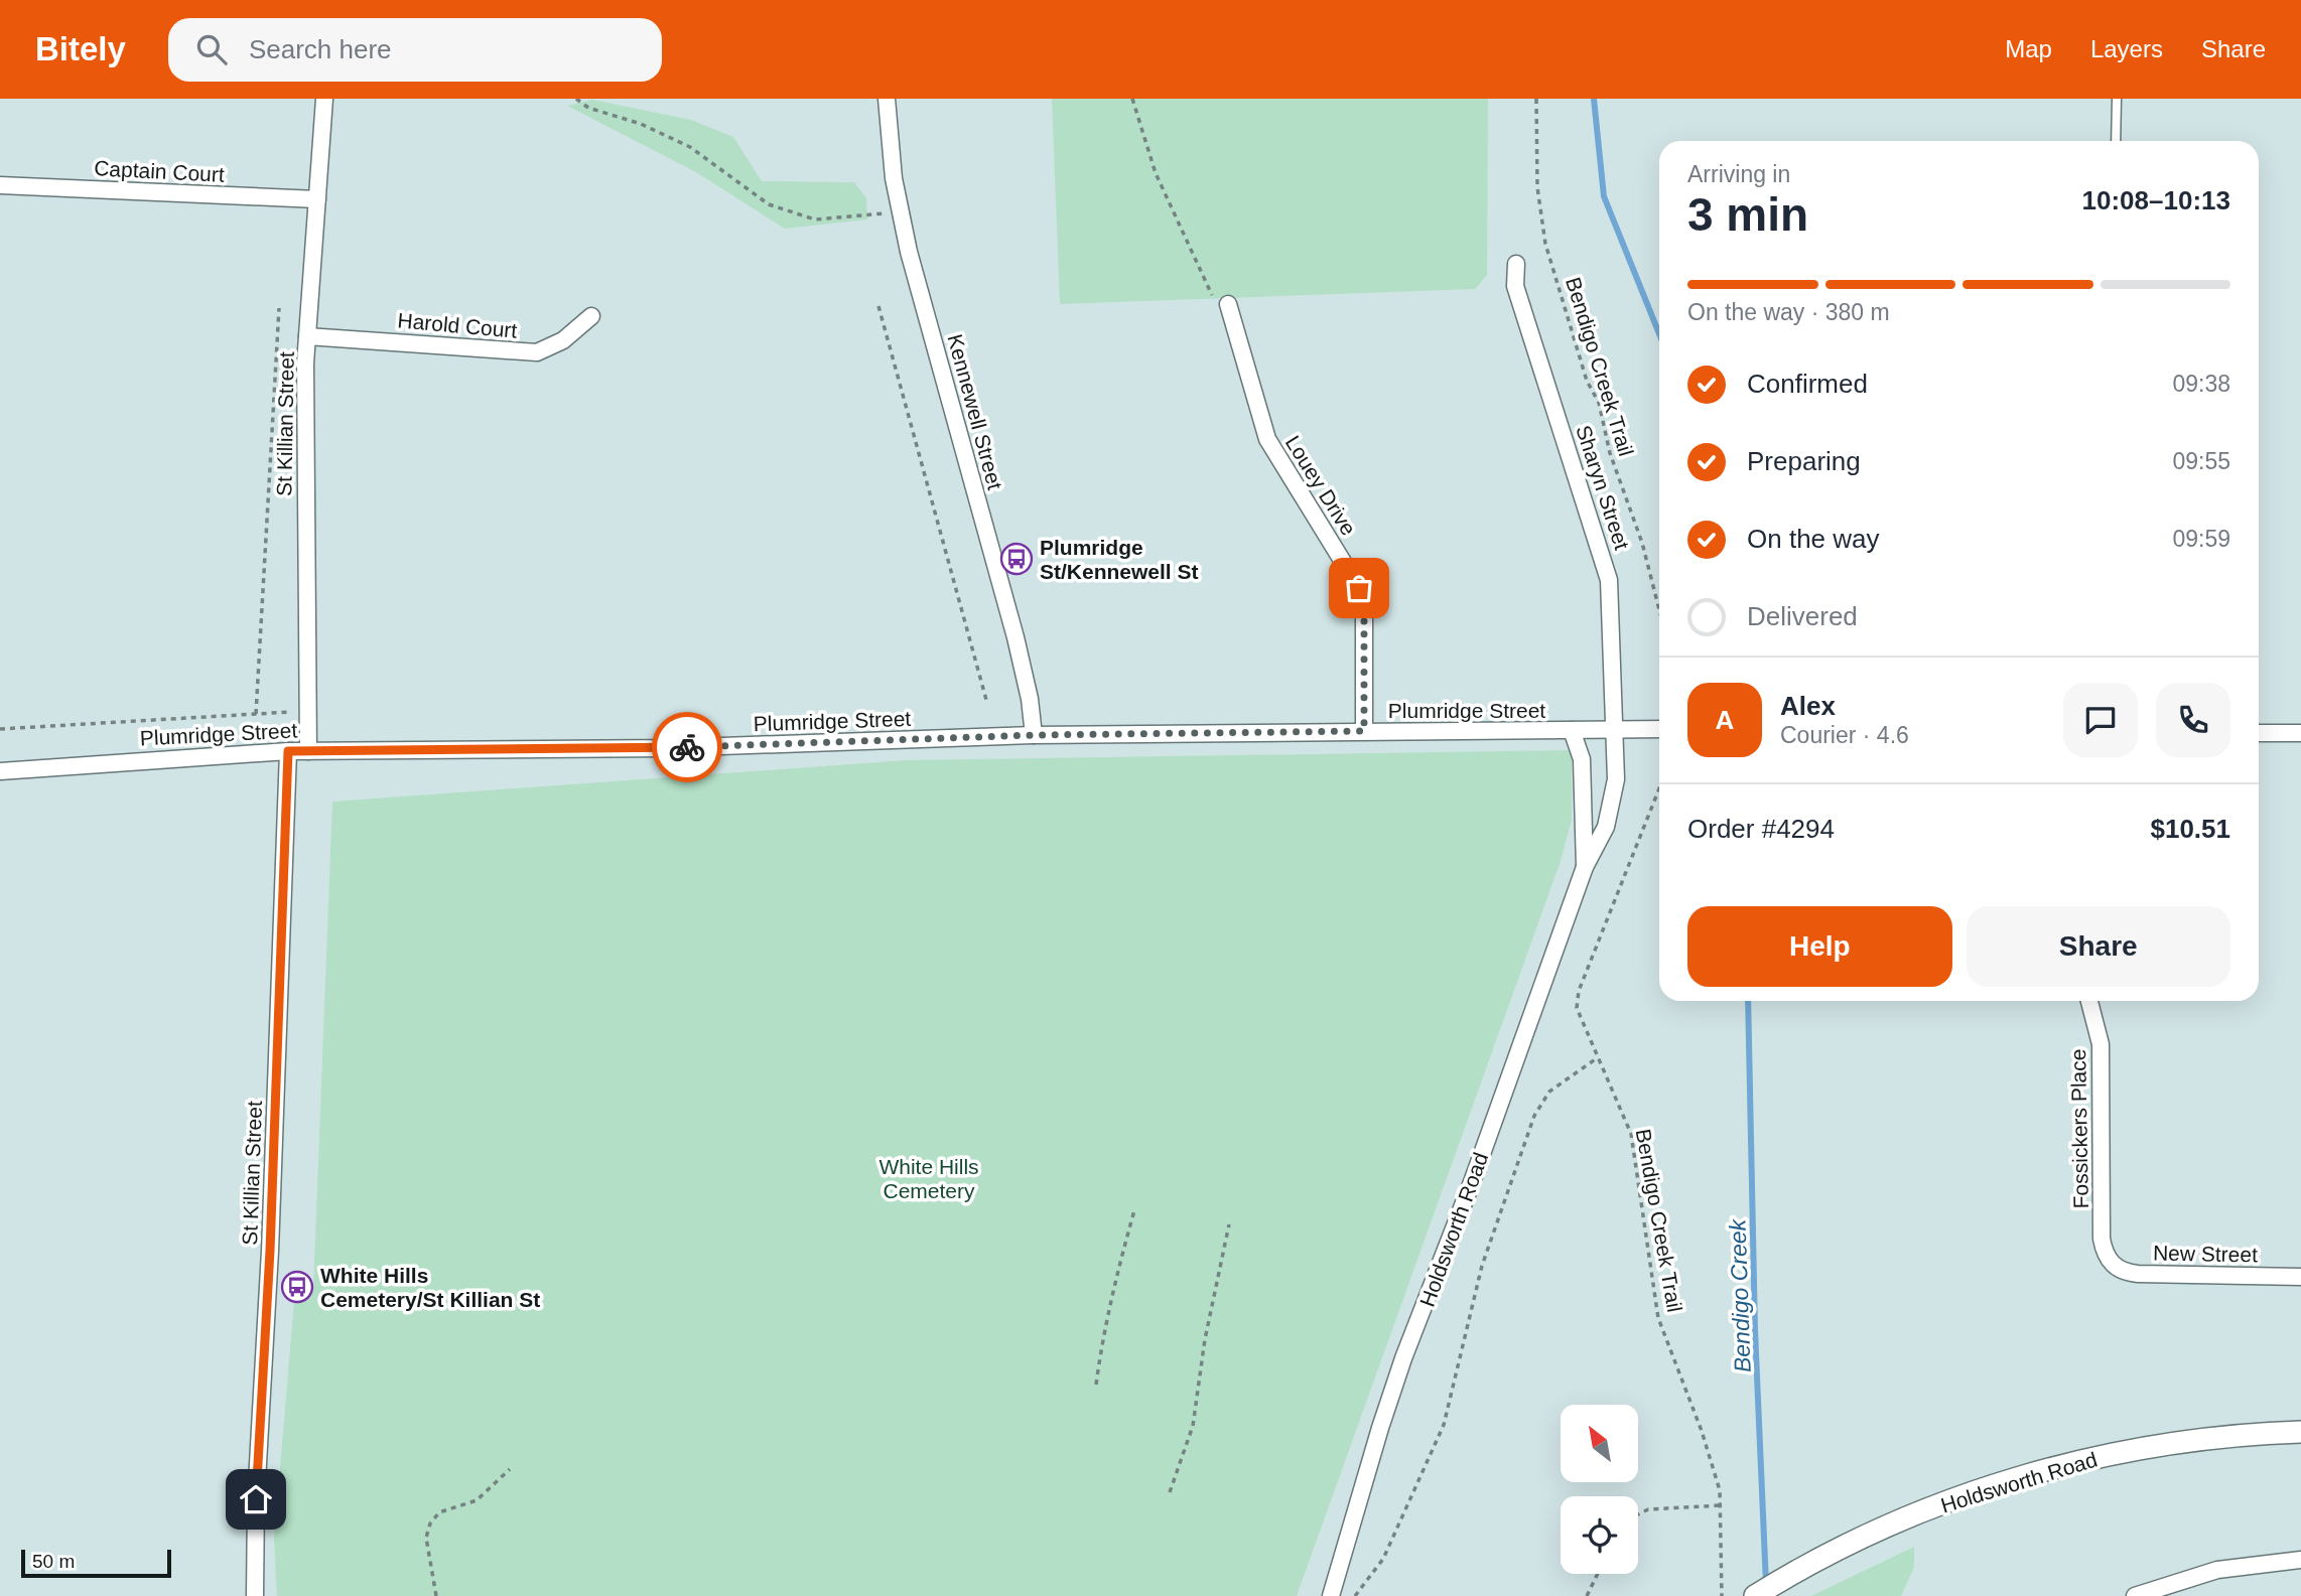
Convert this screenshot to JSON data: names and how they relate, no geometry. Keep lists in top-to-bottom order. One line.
{"streets":{"main road":["Holdsworth Road"],"street":["Captain Court","Harold Court","Kennewell Street","St Killian Street","Louey Drive","Sharyn Street","Plumridge Street","Fossickers Place","New Street"],"path":["Bendigo Creek Trail"]},"crossings":[["Captain Court","St Killian Street"],["Harold Court","St Killian Street"],["Kennewell Street","Plumridge Street"],["St Killian Street","Plumridge Street"],["Louey Drive","Plumridge Street"],["Sharyn Street","Plumridge Street"],["Sharyn Street","Holdsworth Road"],["Plumridge Street","Holdsworth Road"],["Fossickers Place","New Street"]],"water":["Bendigo Creek"],"parks":["White Hills Cemetery"],"places":{"bus stop":["Plumridge St/Kennewell St","White Hills Cemetery/St Killian St"]},"scale_bar":"50 m","north":"top left","page":{"header":"Bitely","search":"Search here","nav":["Map","Layers","Share"],"heading":["3 min","Arriving in","10:08–10:13"],"panel":["Alex","Courier · 4.6","Order #4294","$10.51"],"bar":"On the way · 380 m","list":[["Confirmed","09:38"],["Preparing","09:55"],["On the way","09:59"],"Delivered"],"round":"A","buttons":["Help","Share"],"scale":"50 m"}}
